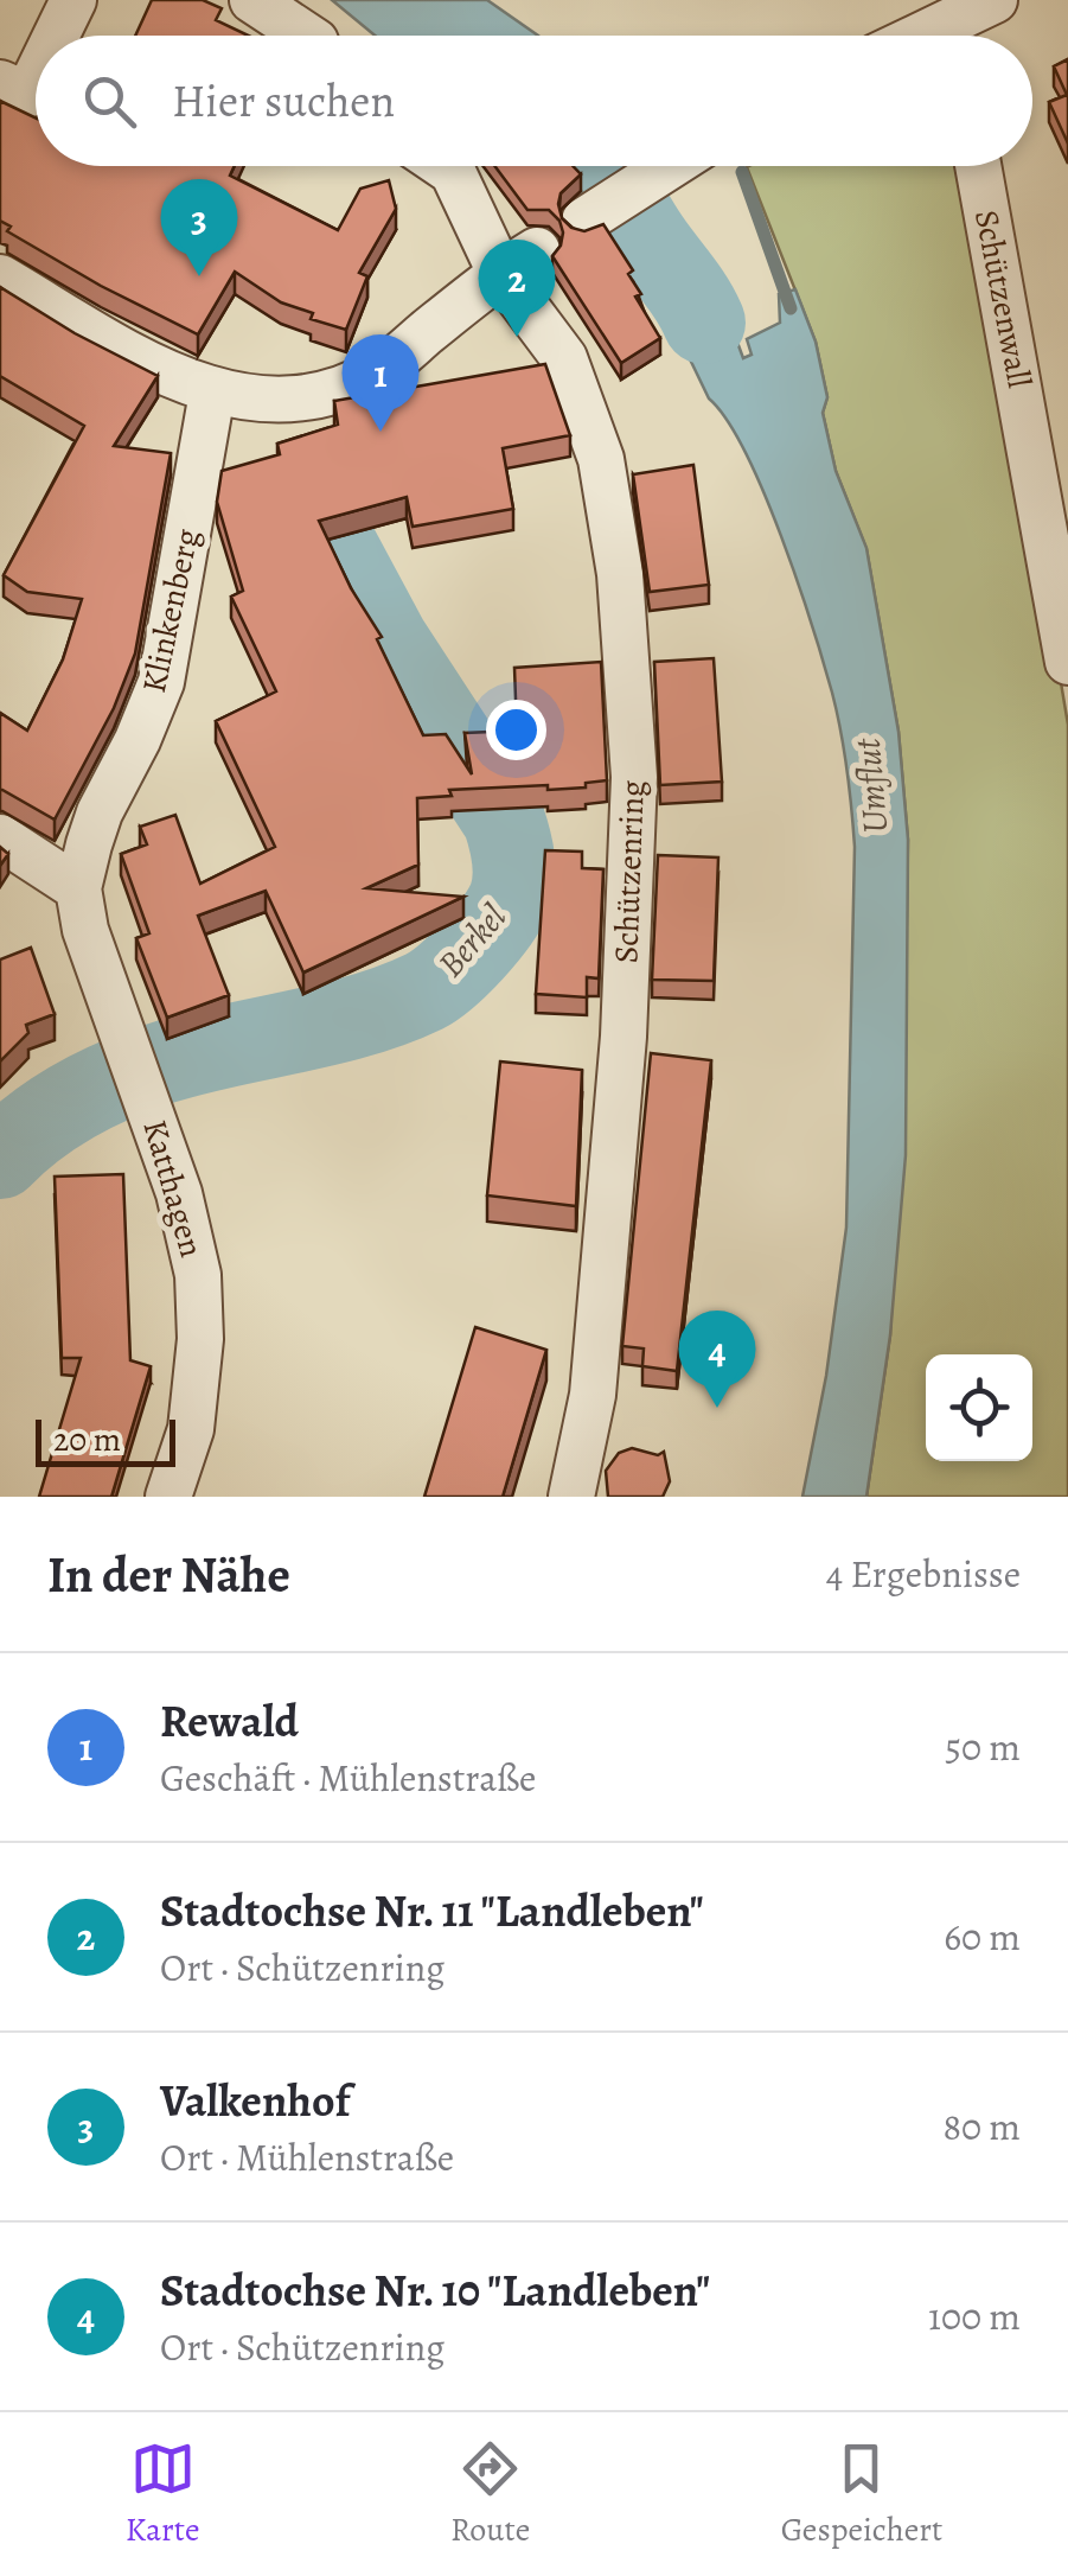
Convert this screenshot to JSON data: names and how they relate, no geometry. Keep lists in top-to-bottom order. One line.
{"streets":{"street":["Schützenwall","Klinkenberg","Schützenring","Katthagen"]},"crossings":[["Klinkenberg","Katthagen"]],"water":["Umflut","Berkel"],"scale_bar":"20 m","page":{"search":"Hier suchen","pins":["3","2","1","4"],"scale":"20 m","heading":["In der Nähe","4 Ergebnisse"],"list":[{"mark":"1","name":"Rewald","note":"Geschäft · Mühlenstraße","value":"50 m"},{"mark":"2","name":"Stadtochse Nr. 11 \"Landleben\"","note":"Ort · Schützenring","value":"60 m"},{"mark":"3","name":"Valkenhof","note":"Ort · Mühlenstraße","value":"80 m"},{"mark":"4","name":"Stadtochse Nr. 10 \"Landleben\"","note":"Ort · Schützenring","value":"100 m"}],"nav":["Karte","Route","Gespeichert"]}}
